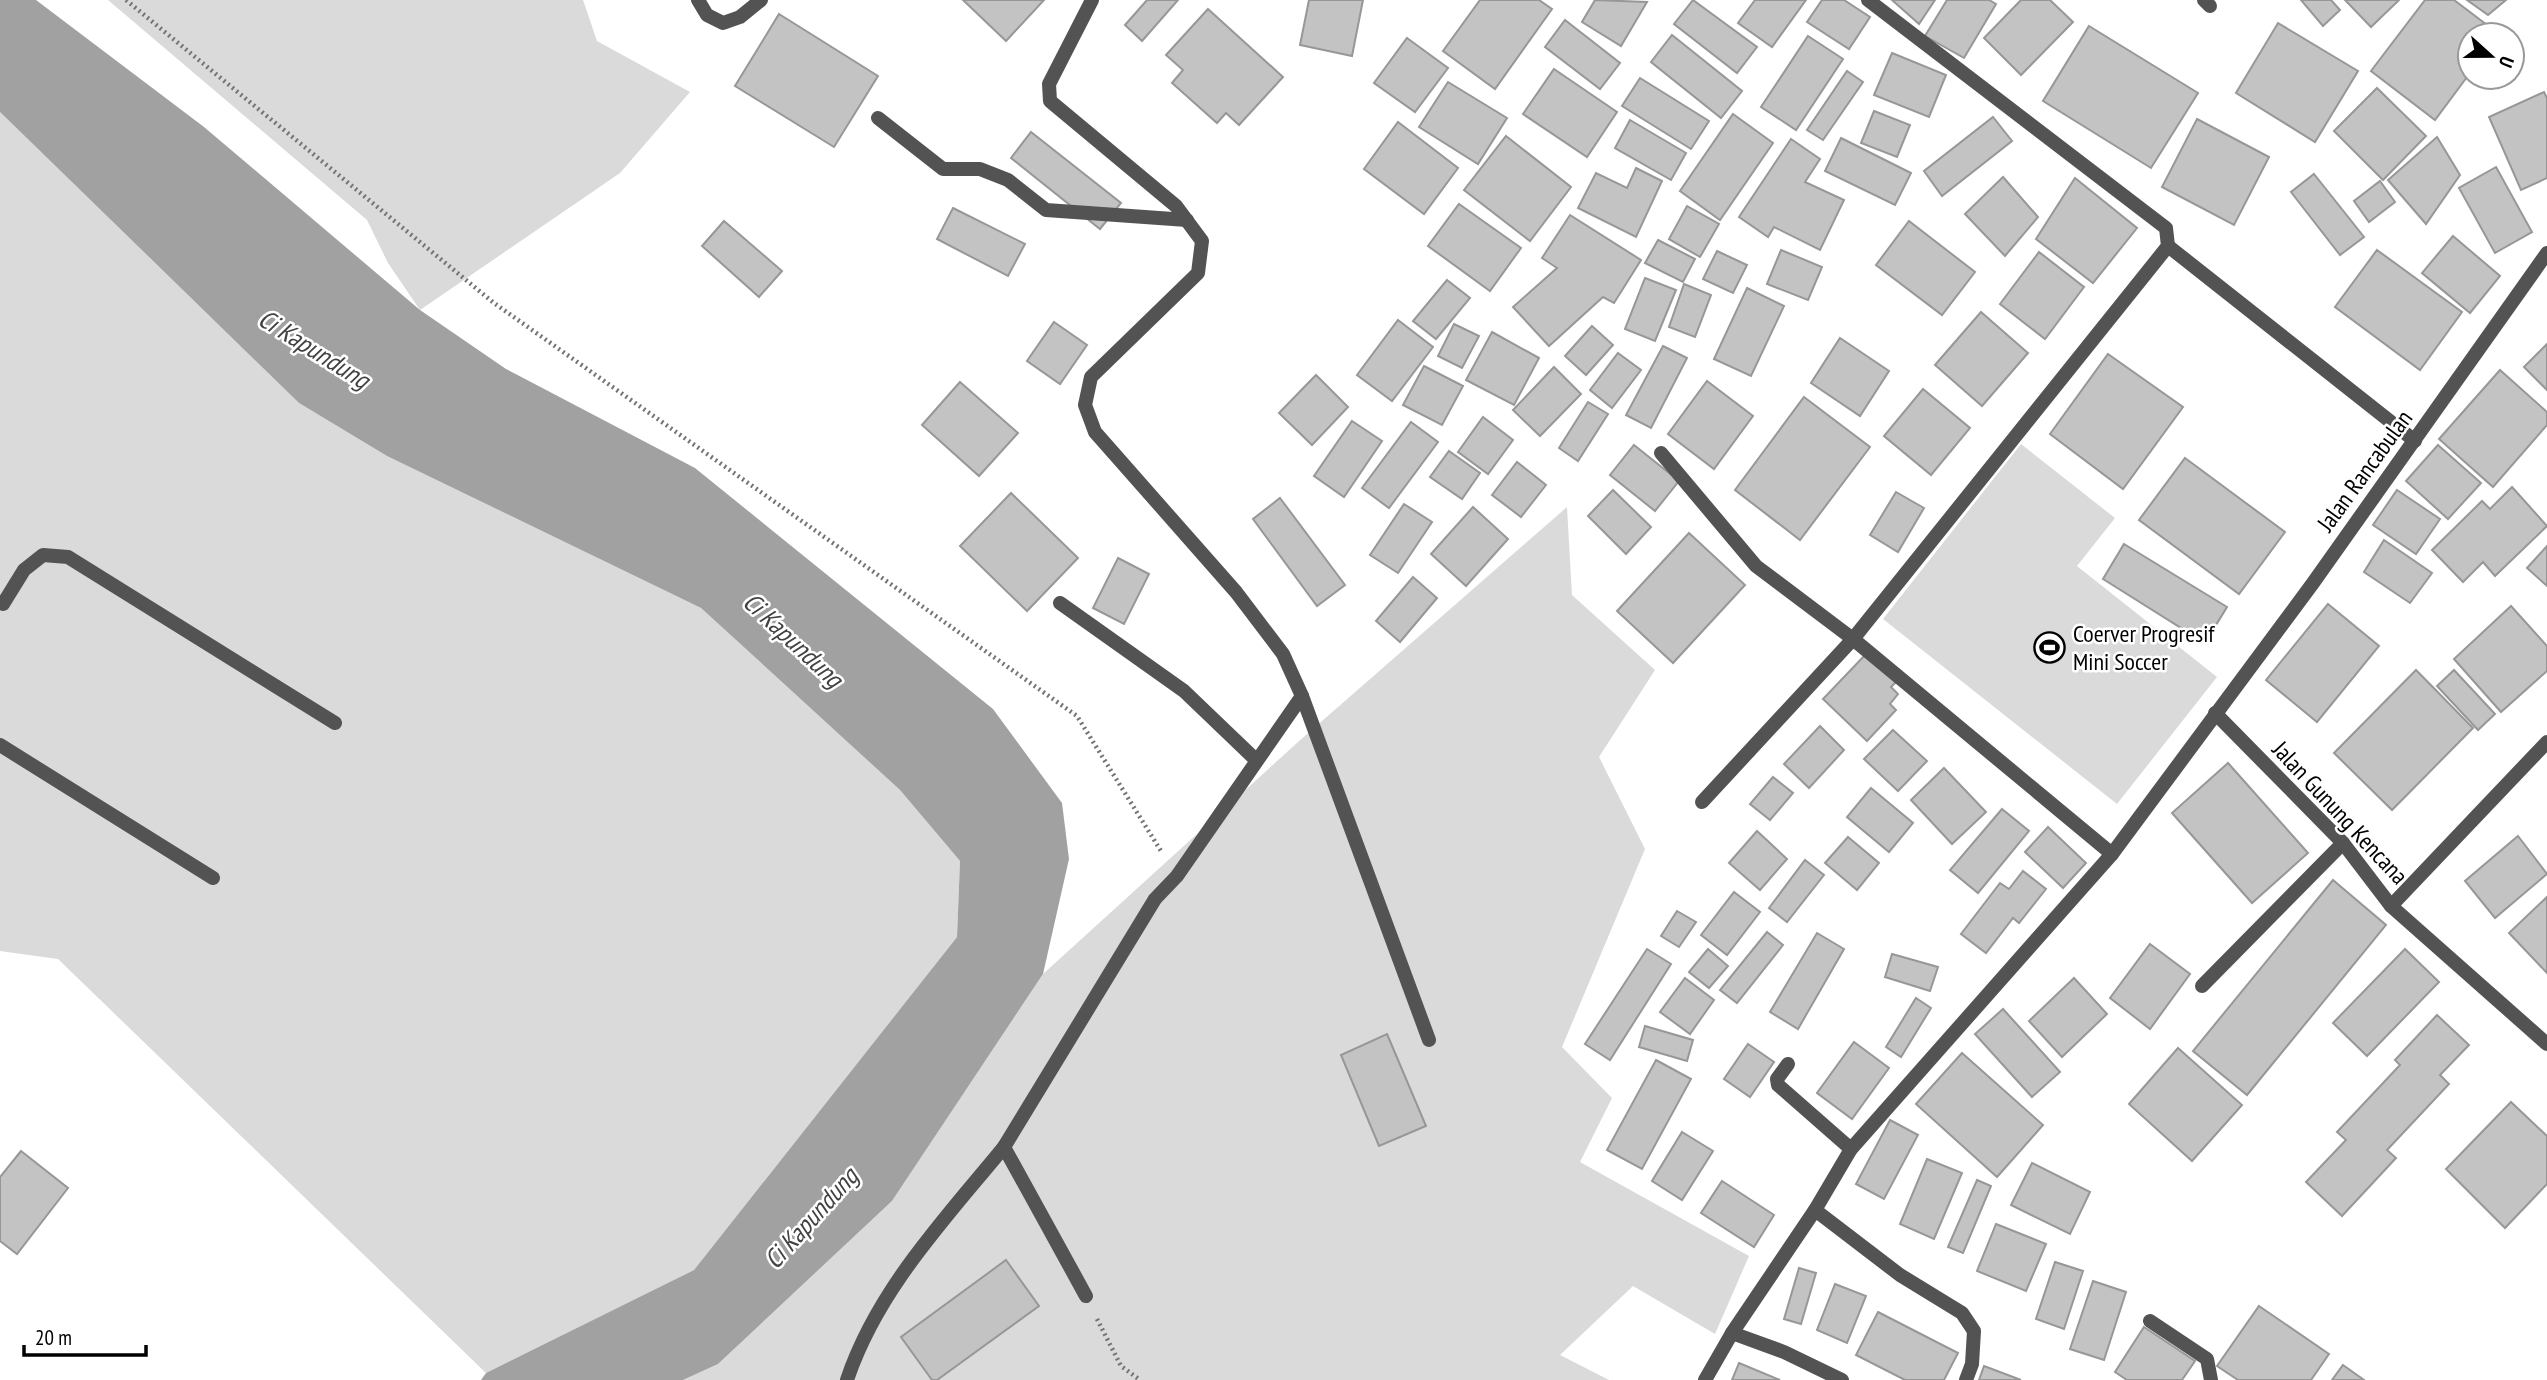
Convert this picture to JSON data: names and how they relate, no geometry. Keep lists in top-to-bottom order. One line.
{"streets":{"street":["Jalan Rancabulan","Jalan Gunung Kencana"]},"crossings":[["Jalan Rancabulan","Jalan Gunung Kencana"]],"water":["Ci Kapundung"],"places":{"sports":["Coerver Progresif Mini Soccer"]},"scale_bar":"20 m","north":"right"}
